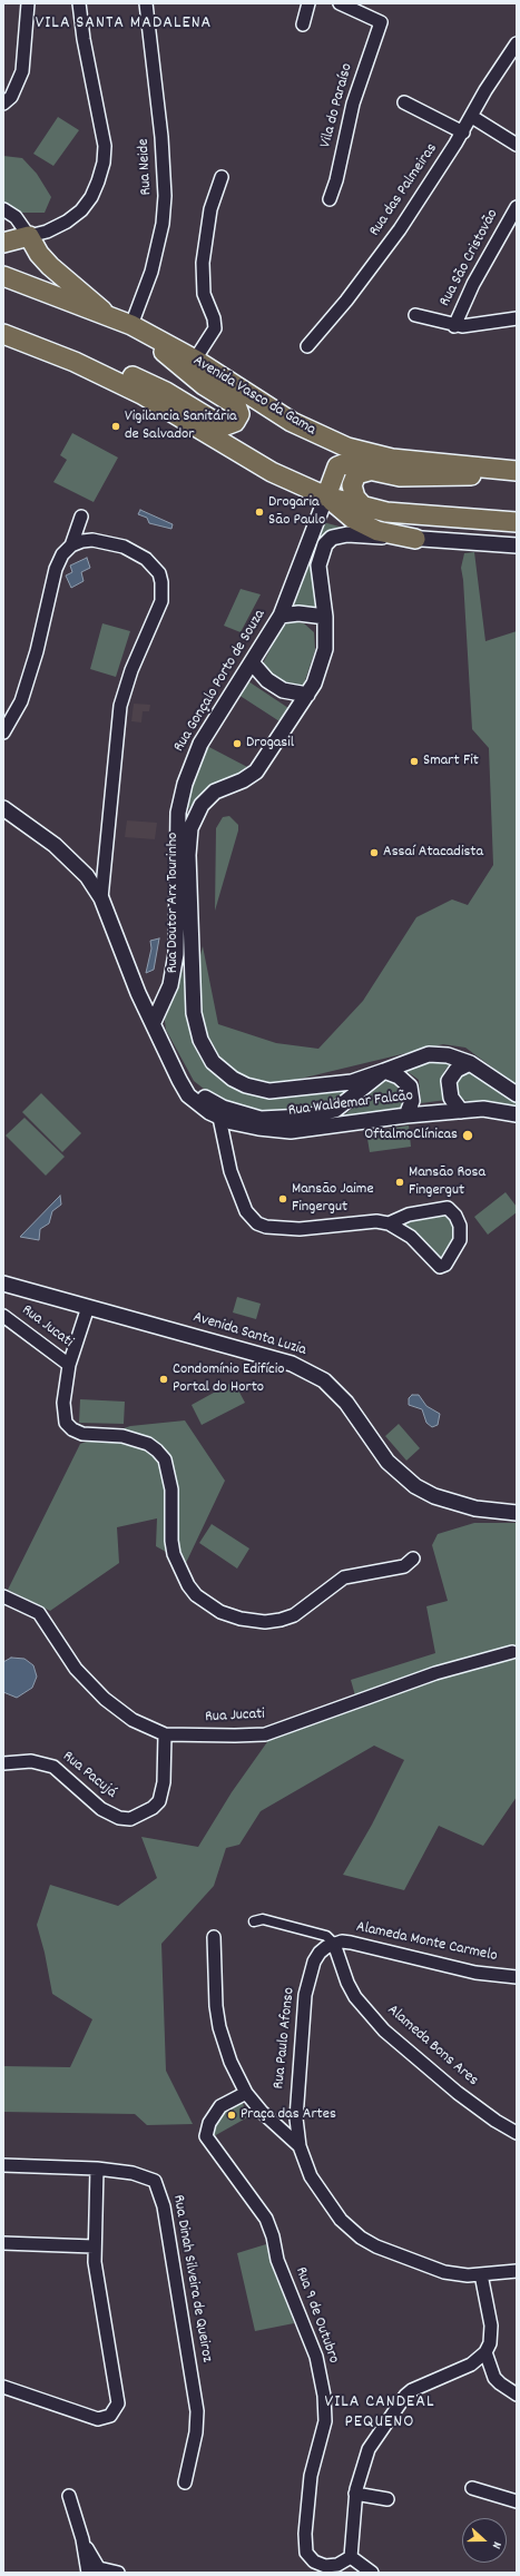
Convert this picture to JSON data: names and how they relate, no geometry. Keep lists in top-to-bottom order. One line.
{"streets":{"main road":["Avenida Vasco da Gama"],"street":["Vila do Paraíso","Rua Neide","Rua das Palmeiras","Rua São Cristovão","Rua Gonçalo Porto de Souza","Rua Doutor Arx Tourinho","Rua Waldemar Falcão","Rua Jucati","Avenida Santa Luzia","Rua Pacujá","Alameda Monte Carmelo","Rua Paulo Afonso","Alameda Bons Ares","Rua Dinah Silveira de Queiroz","Rua 9 de Outubro"]},"crossings":[["Rua Neide","Avenida Vasco da Gama"],["Rua Gonçalo Porto de Souza","Rua Waldemar Falcão"],["Rua Doutor Arx Tourinho","Rua Waldemar Falcão"],["Rua Jucati","Rua Pacujá"],["Alameda Monte Carmelo","Rua Paulo Afonso"],["Alameda Monte Carmelo","Alameda Bons Ares"],["Rua Paulo Afonso","Alameda Bons Ares"],["Rua Paulo Afonso","Rua 9 de Outubro"]],"districts":["VILA SANTA MADALENA","VILA CANDEAL PEQUENO"],"places":["Vigilancia Sanitária de Salvador","Drogaria São Paulo","Drogasil","Smart Fit","Assaí Atacadista","OftalmoClínicas","Mansão Rosa Fingergut","Mansão Jaime Fingergut","Condomínio Edifício Portal do Horto","Praça das Artes"],"north":"right"}
